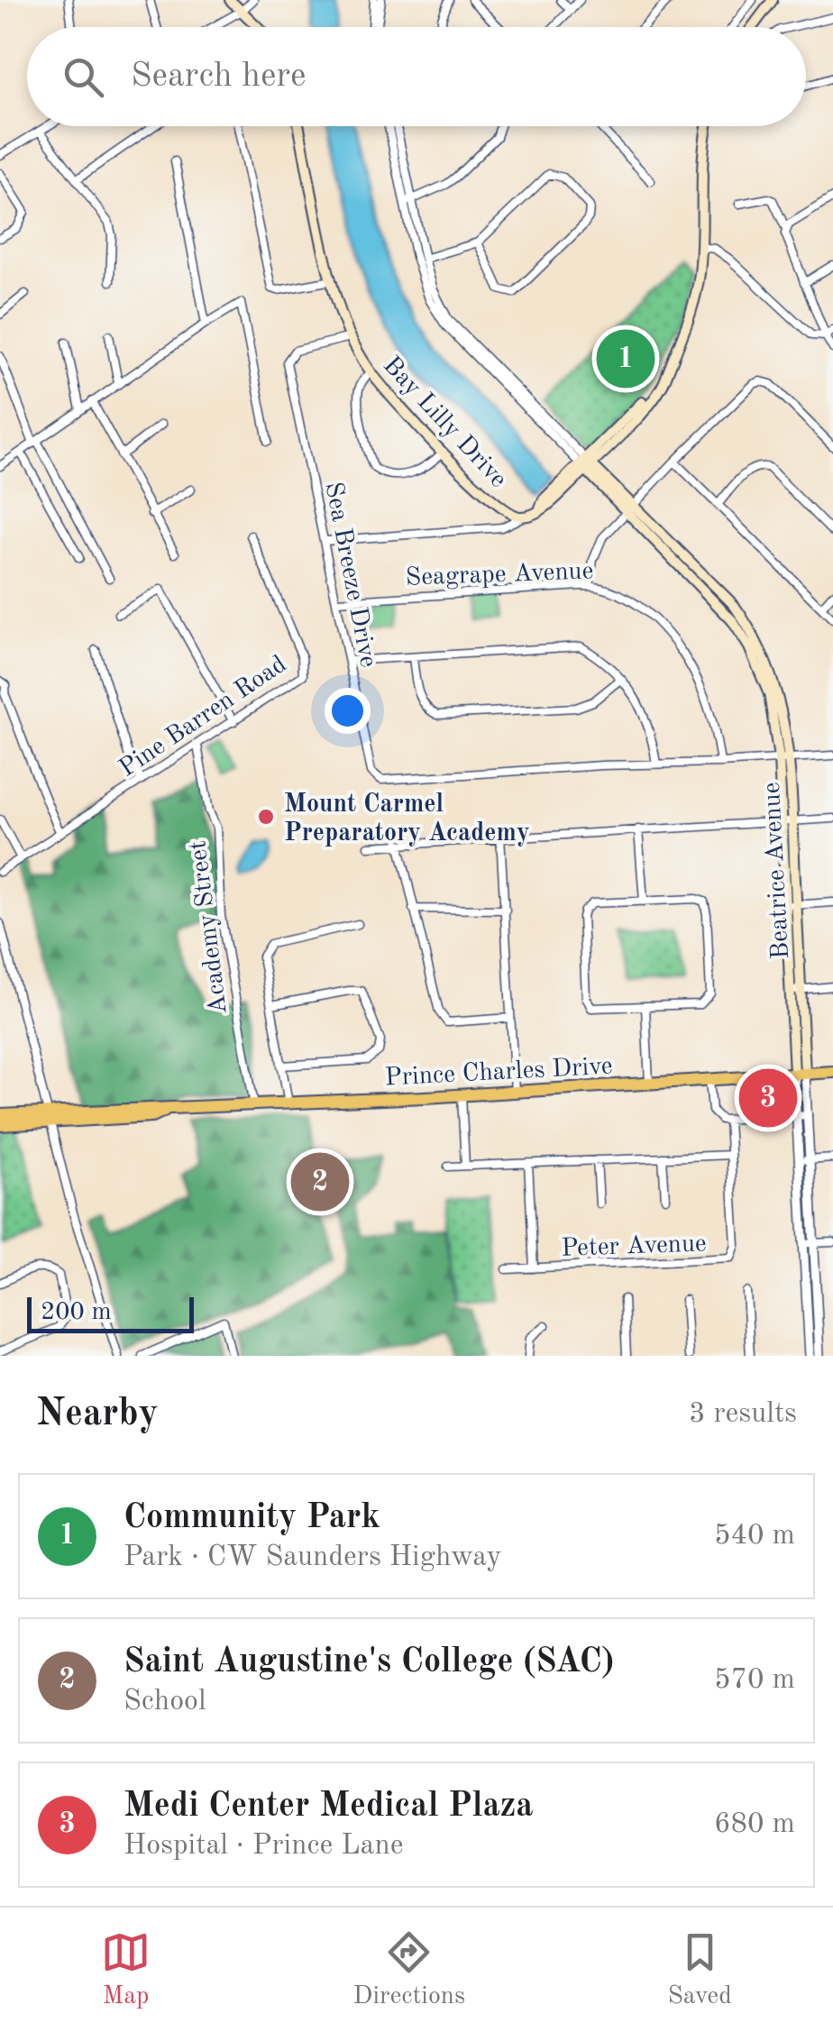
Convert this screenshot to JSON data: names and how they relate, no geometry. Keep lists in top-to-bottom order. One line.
{"streets":{"highway":["Prince Charles Drive"],"main road":["Bay Lilly Drive","Beatrice Avenue"],"street":["Seagrape Avenue","Sea Breeze Drive","Pine Barren Road","Academy Street","Peter Avenue"]},"crossings":[["Bay Lilly Drive","Sea Breeze Drive"],["Seagrape Avenue","Sea Breeze Drive"],["Sea Breeze Drive","Beatrice Avenue"],["Pine Barren Road","Academy Street"],["Beatrice Avenue","Prince Charles Drive"],["Academy Street","Prince Charles Drive"]],"places":["Mount Carmel Preparatory Academy"],"scale_bar":"200 m","page":{"search":"Search here","pins":["1","3","2"],"scale":"200 m","heading":["Nearby","3 results"],"list":[{"mark":"1","name":"Community Park","note":"Park · CW Saunders Highway","value":"540 m"},{"mark":"2","name":"Saint Augustine's College (SAC)","note":"School","value":"570 m"},{"mark":"3","name":"Medi Center Medical Plaza","note":"Hospital · Prince Lane","value":"680 m"}],"nav":["Map","Directions","Saved"]}}
